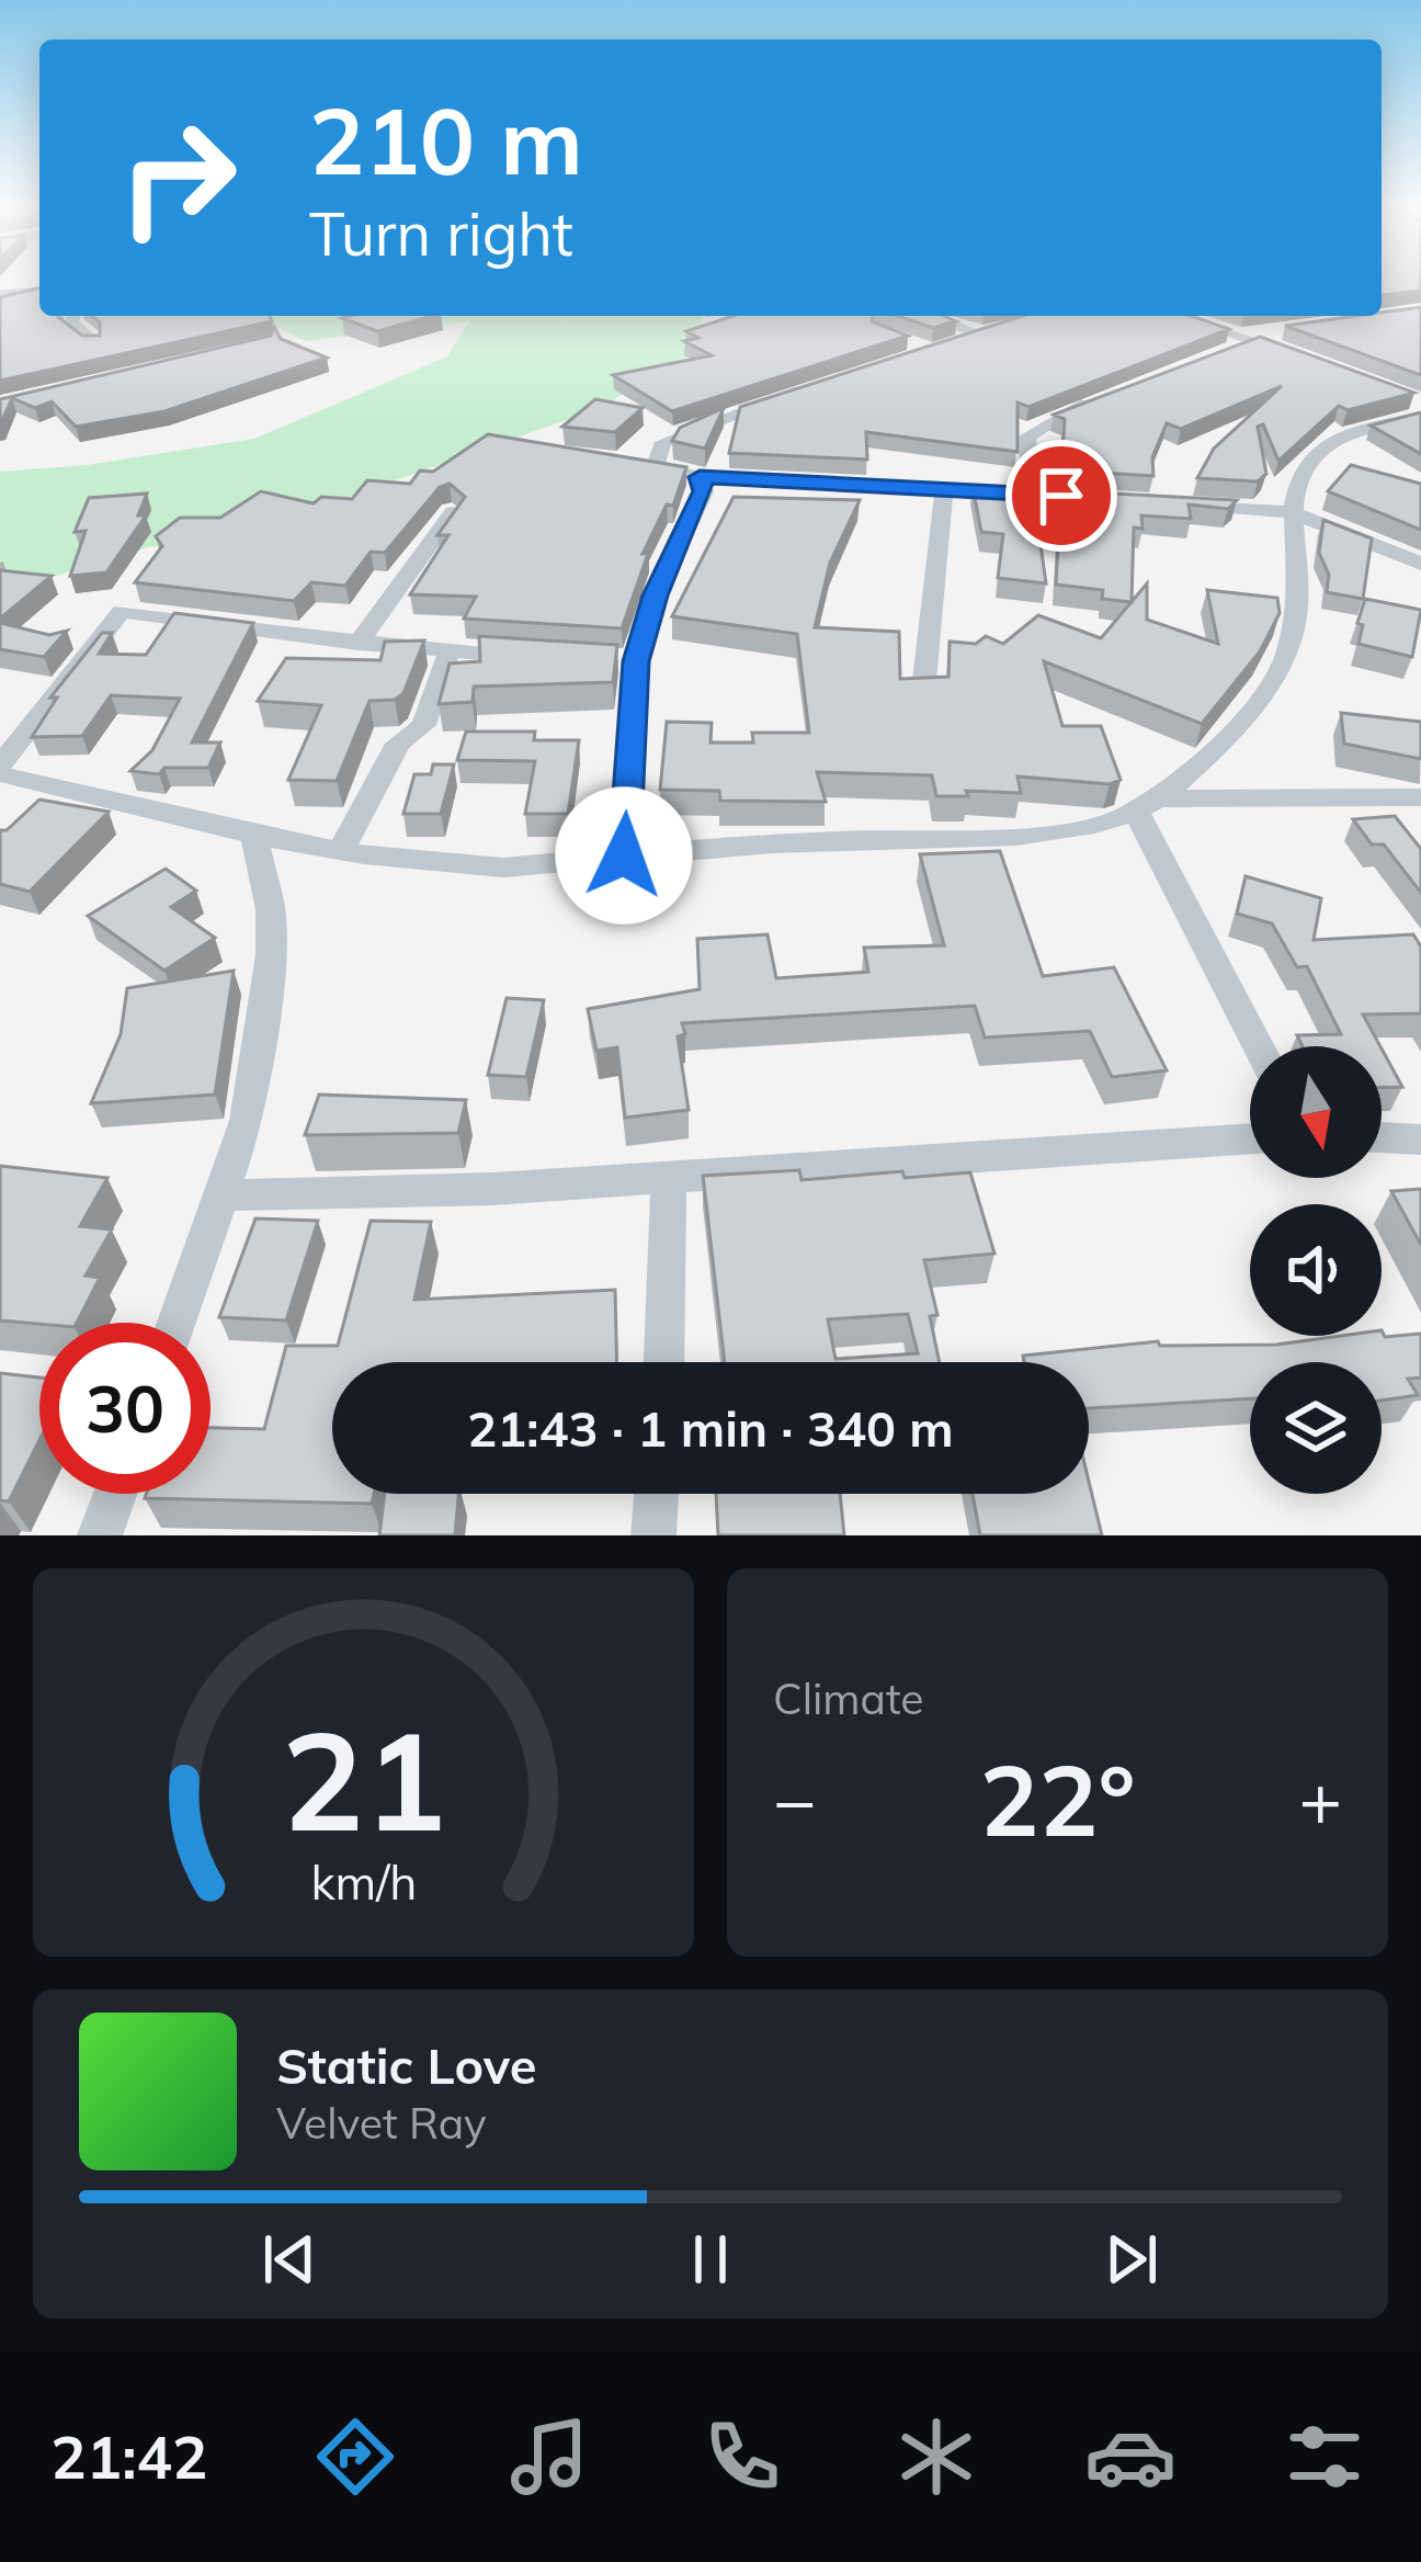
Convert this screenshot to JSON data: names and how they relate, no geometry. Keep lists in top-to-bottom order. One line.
{"north":"bottom","page":{"turn":["210 m","Turn right"],"limit":"30","trip":"21:43 · 1 min · 340 m","tile":"Climate","heat":["−","22°","+"],"song":["Static Love","Velvet Ray"],"tabs":"21:42","gauge":["21","km/h"]}}
